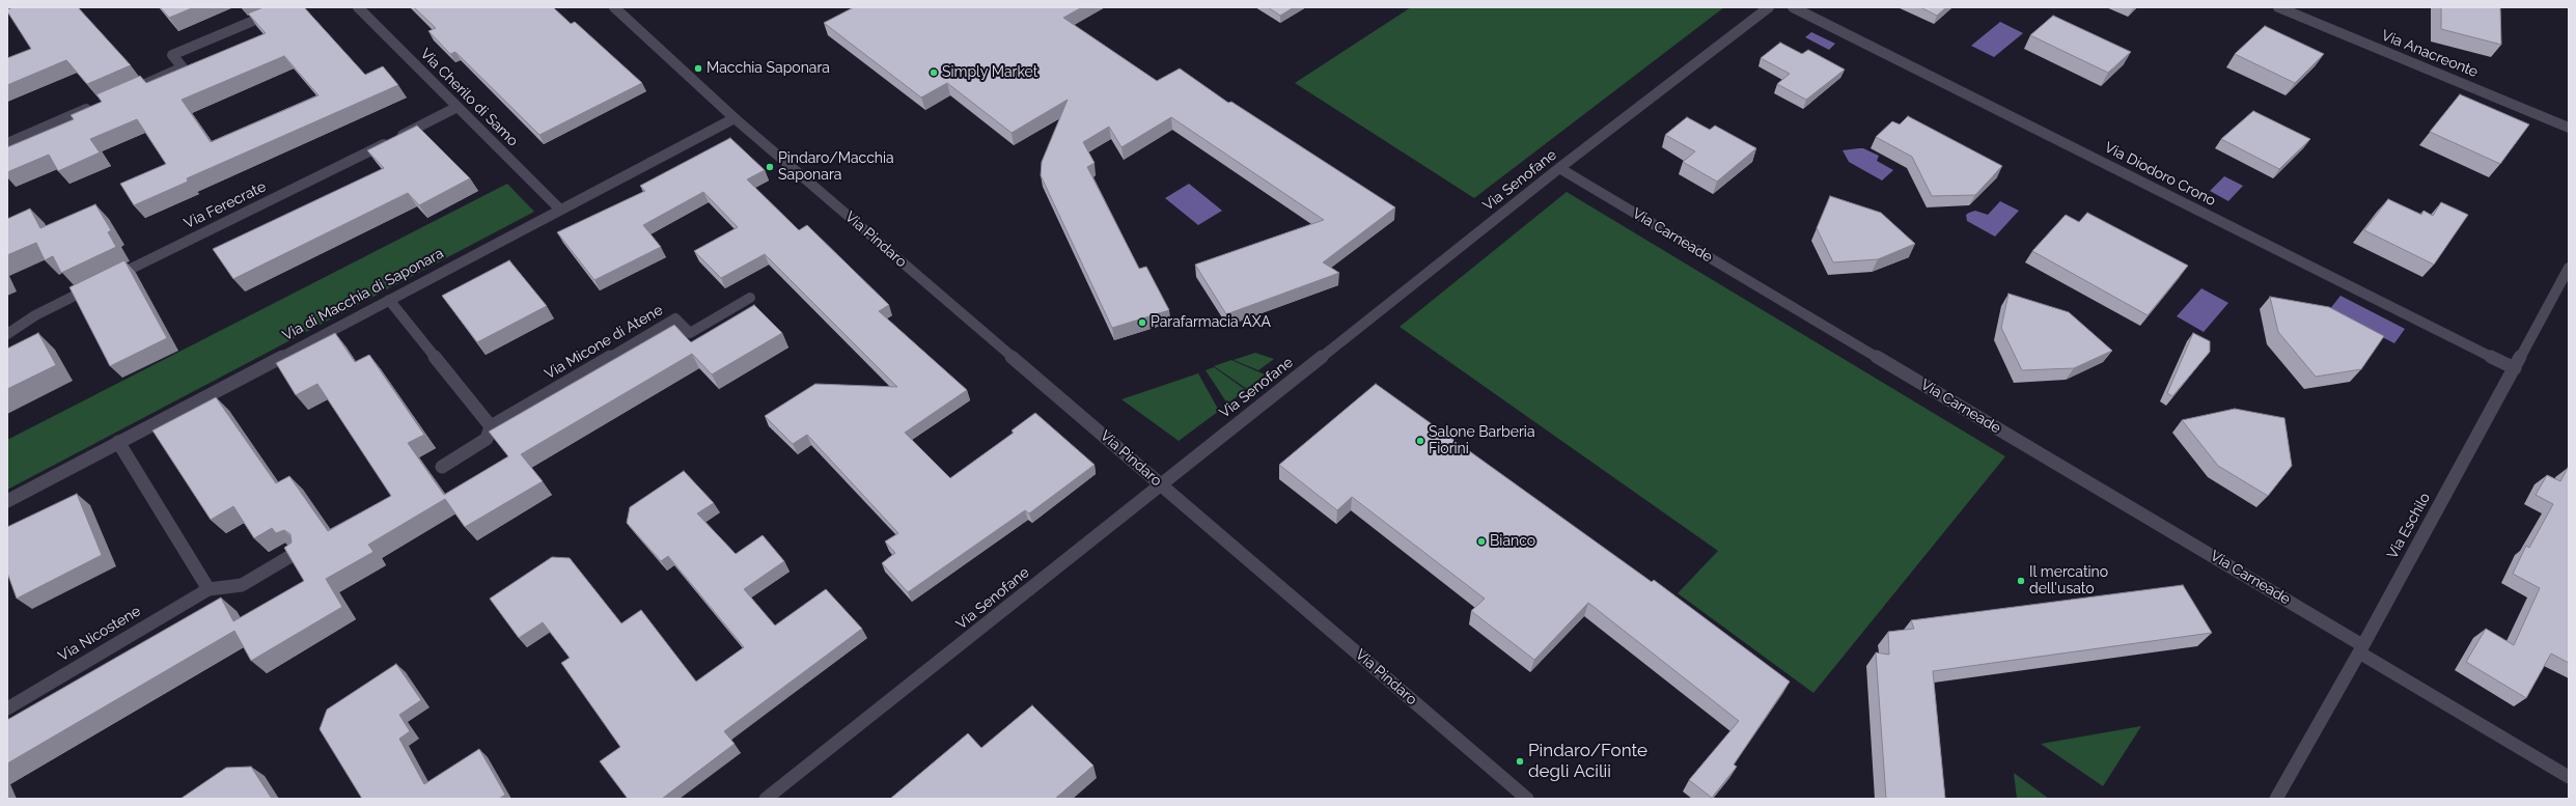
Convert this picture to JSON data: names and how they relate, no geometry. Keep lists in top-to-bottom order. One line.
{"streets":{"street":["Via Anacreonte","Via Cherilo di Samo","Via Diodoro Crono","Via Senofane","Via Ferecrate","Via Carneade","Via Pindaro","Via di Macchia di Saponara","Via Micone di Atene","Via Eschilo","Via Nicostene"]},"crossings":[["Via Cherilo di Samo","Via Ferecrate"],["Via Cherilo di Samo","Via di Macchia di Saponara"],["Via Diodoro Crono","Via Eschilo"],["Via Senofane","Via Carneade"],["Via Senofane","Via Pindaro"],["Via Carneade","Via Eschilo"],["Via Pindaro","Via di Macchia di Saponara"]],"places":["Macchia Saponara","Simply Market","Pindaro/Macchia Saponara","Parafarmacia AXA","Salone Barberia Fiorini","Bianco","Il mercatino dell'usato","Pindaro/Fonte degli Acilii"]}
